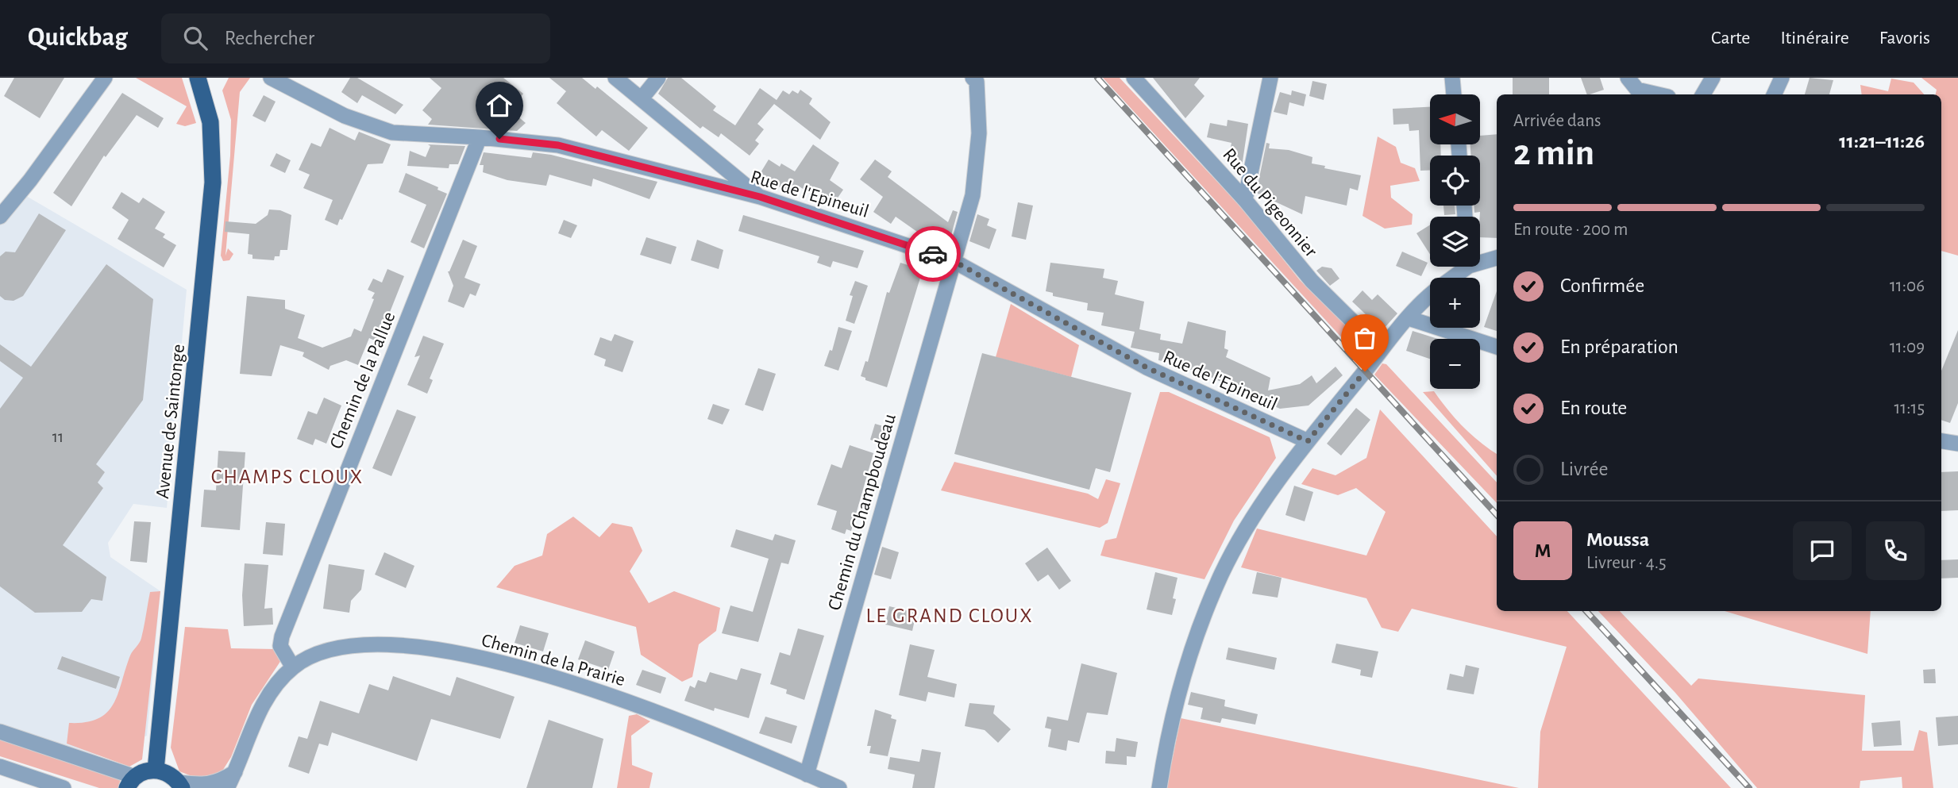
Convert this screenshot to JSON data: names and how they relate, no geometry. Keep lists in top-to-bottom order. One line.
{"streets":{"main road":["Avenue de Saintonge"],"street":["Rue de l'Epineuil","Rue du Pigeonnier","Chemin de la Pallue","Chemin du Champboudeau","Chemin de la Prairie"]},"crossings":[["Rue de l'Epineuil","Chemin de la Pallue"],["Rue de l'Epineuil","Chemin du Champboudeau"],["Chemin de la Pallue","Chemin de la Prairie"],["Chemin du Champboudeau","Chemin de la Prairie"]],"districts":["CHAMPS CLOUX","LE GRAND CLOUX"],"house_numbers":["11"],"north":"left","page":{"header":"Quickbag","search":"Rechercher","nav":["Carte","Itinéraire","Favoris"],"map_buttons":["+","−"],"heading":["2 min","Arrivée dans","11:21–11:26"],"panel":["Moussa","Livreur · 4.5"],"bar":"En route · 200 m","list":[["Confirmée","11:06"],["En préparation","11:09"],["En route","11:15"],"Livrée"],"round":"M"}}
